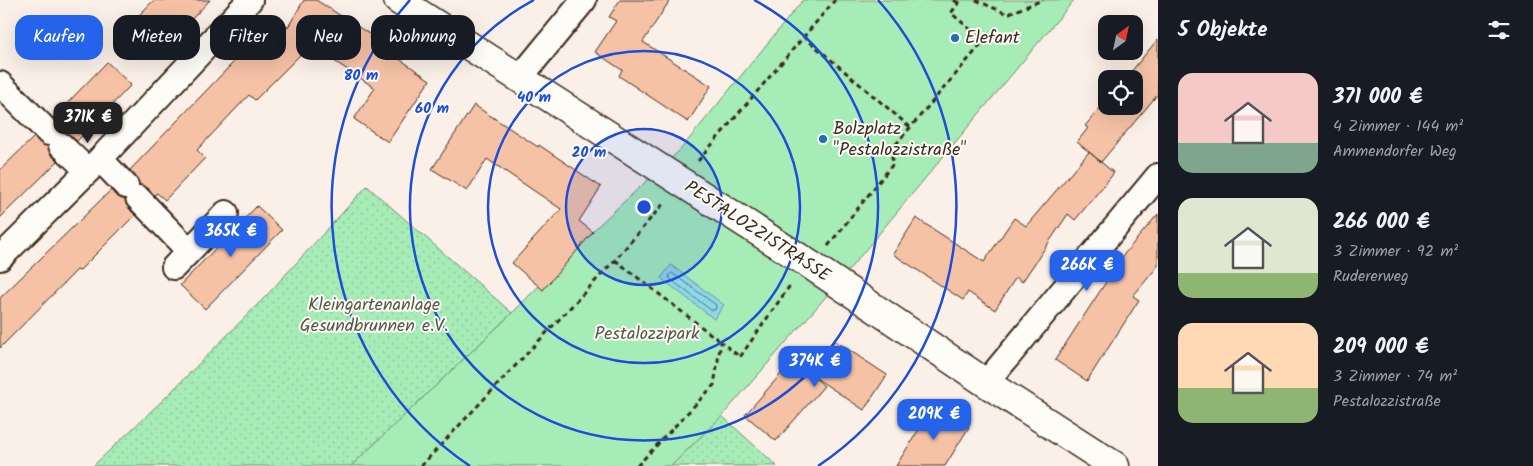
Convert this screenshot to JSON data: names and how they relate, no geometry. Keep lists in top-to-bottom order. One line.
{"streets":{"street":["PESTALOZZISTRASSE"]},"parks":["Kleingartenanlage Gesundbrunnen e.V.","Pestalozzipark"],"places":["Elefant","Bolzplatz \"Pestalozzistraße\""],"north":"top right","page":{"heading":"5 Objekte","chip":["Kaufen","Mieten","Filter","Neu","Wohnung"],"list":[{"name":"371 000 €","note":"4 Zimmer · 144 m² · Ammendorfer Weg"},{"name":"266 000 €","note":"3 Zimmer · 92 m² · Rudererweg"},{"name":"209 000 €","note":"3 Zimmer · 74 m² · Pestalozzistraße"}],"price":["371K €","365K €","266K €","374K €","209K €"]},"rings":["80 m","40 m","60 m","20 m"]}
